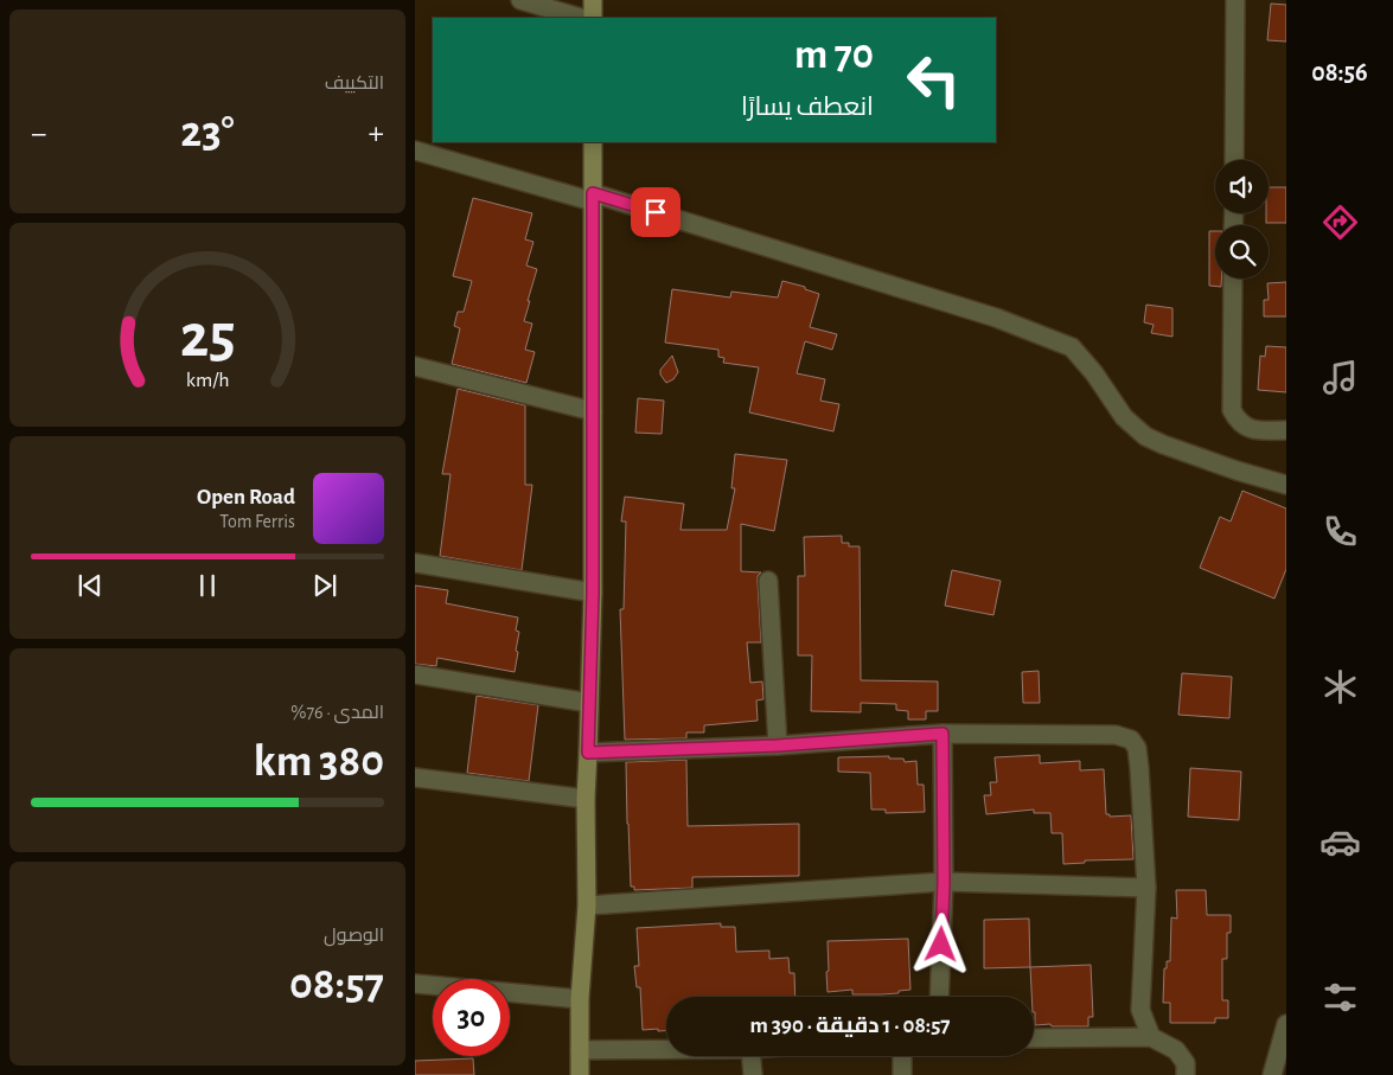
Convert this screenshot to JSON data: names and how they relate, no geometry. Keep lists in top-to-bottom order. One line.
{"page":{"tabs":"08:56","tile":["التكييف",["المدى · 76%","380 km"],["الوصول","08:57"]],"turn":["70 m","انعطف يسارًا"],"heat":["−","23°","+"],"song":["Open Road","Tom Ferris"],"limit":"30","trip":"08:57 · 1 دقيقة · 390 m","gauge":["25","km/h"]}}
